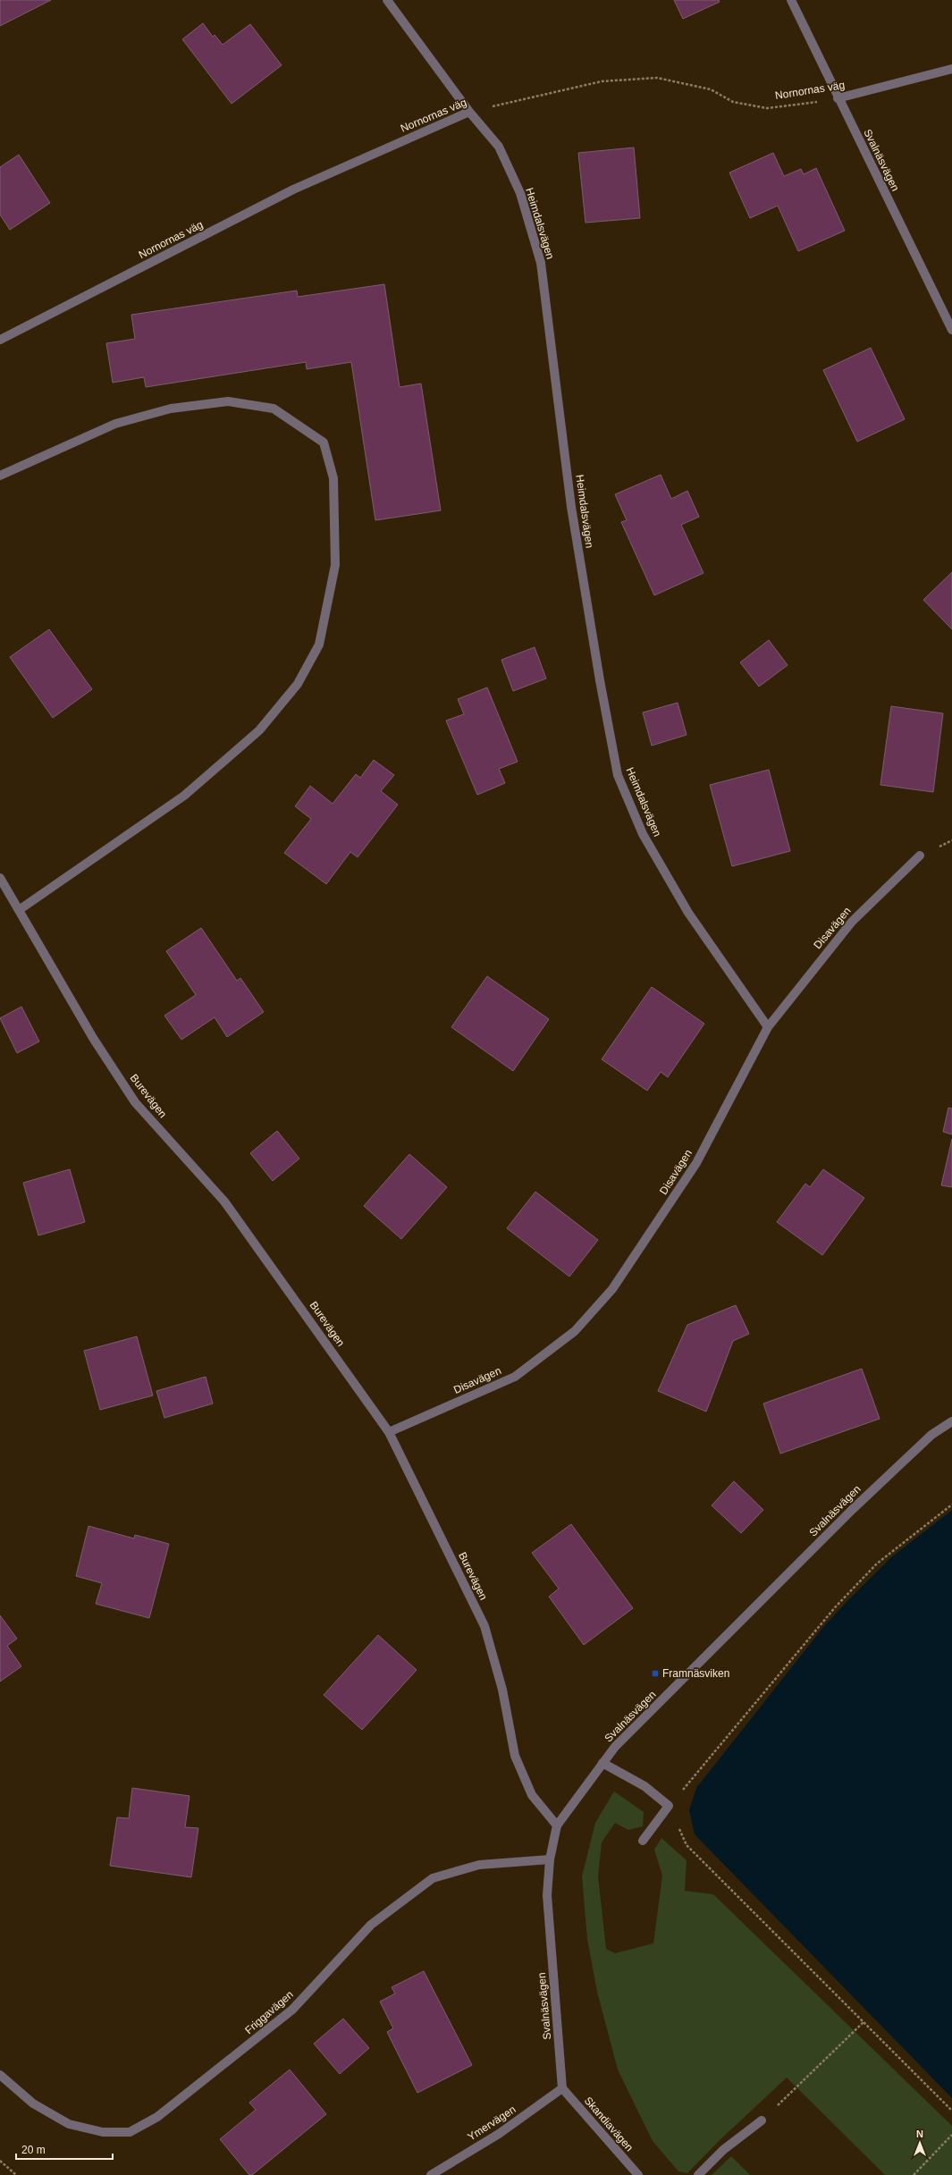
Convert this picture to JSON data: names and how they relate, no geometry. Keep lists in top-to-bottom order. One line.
{"streets":{"street":["Nornornas väg","Svalnäsvägen","Heimdalsvägen","Disavägen","Burevägen","Friggavägen","Ymervägen","Skandiavägen"]},"crossings":[["Nornornas väg","Svalnäsvägen"],["Nornornas väg","Heimdalsvägen"],["Svalnäsvägen","Burevägen"],["Svalnäsvägen","Friggavägen"],["Svalnäsvägen","Ymervägen"],["Svalnäsvägen","Skandiavägen"],["Heimdalsvägen","Disavägen"],["Disavägen","Burevägen"],["Ymervägen","Skandiavägen"]],"places":{"transit":["Framnäsviken"]},"scale_bar":"20 m","north":"top"}
